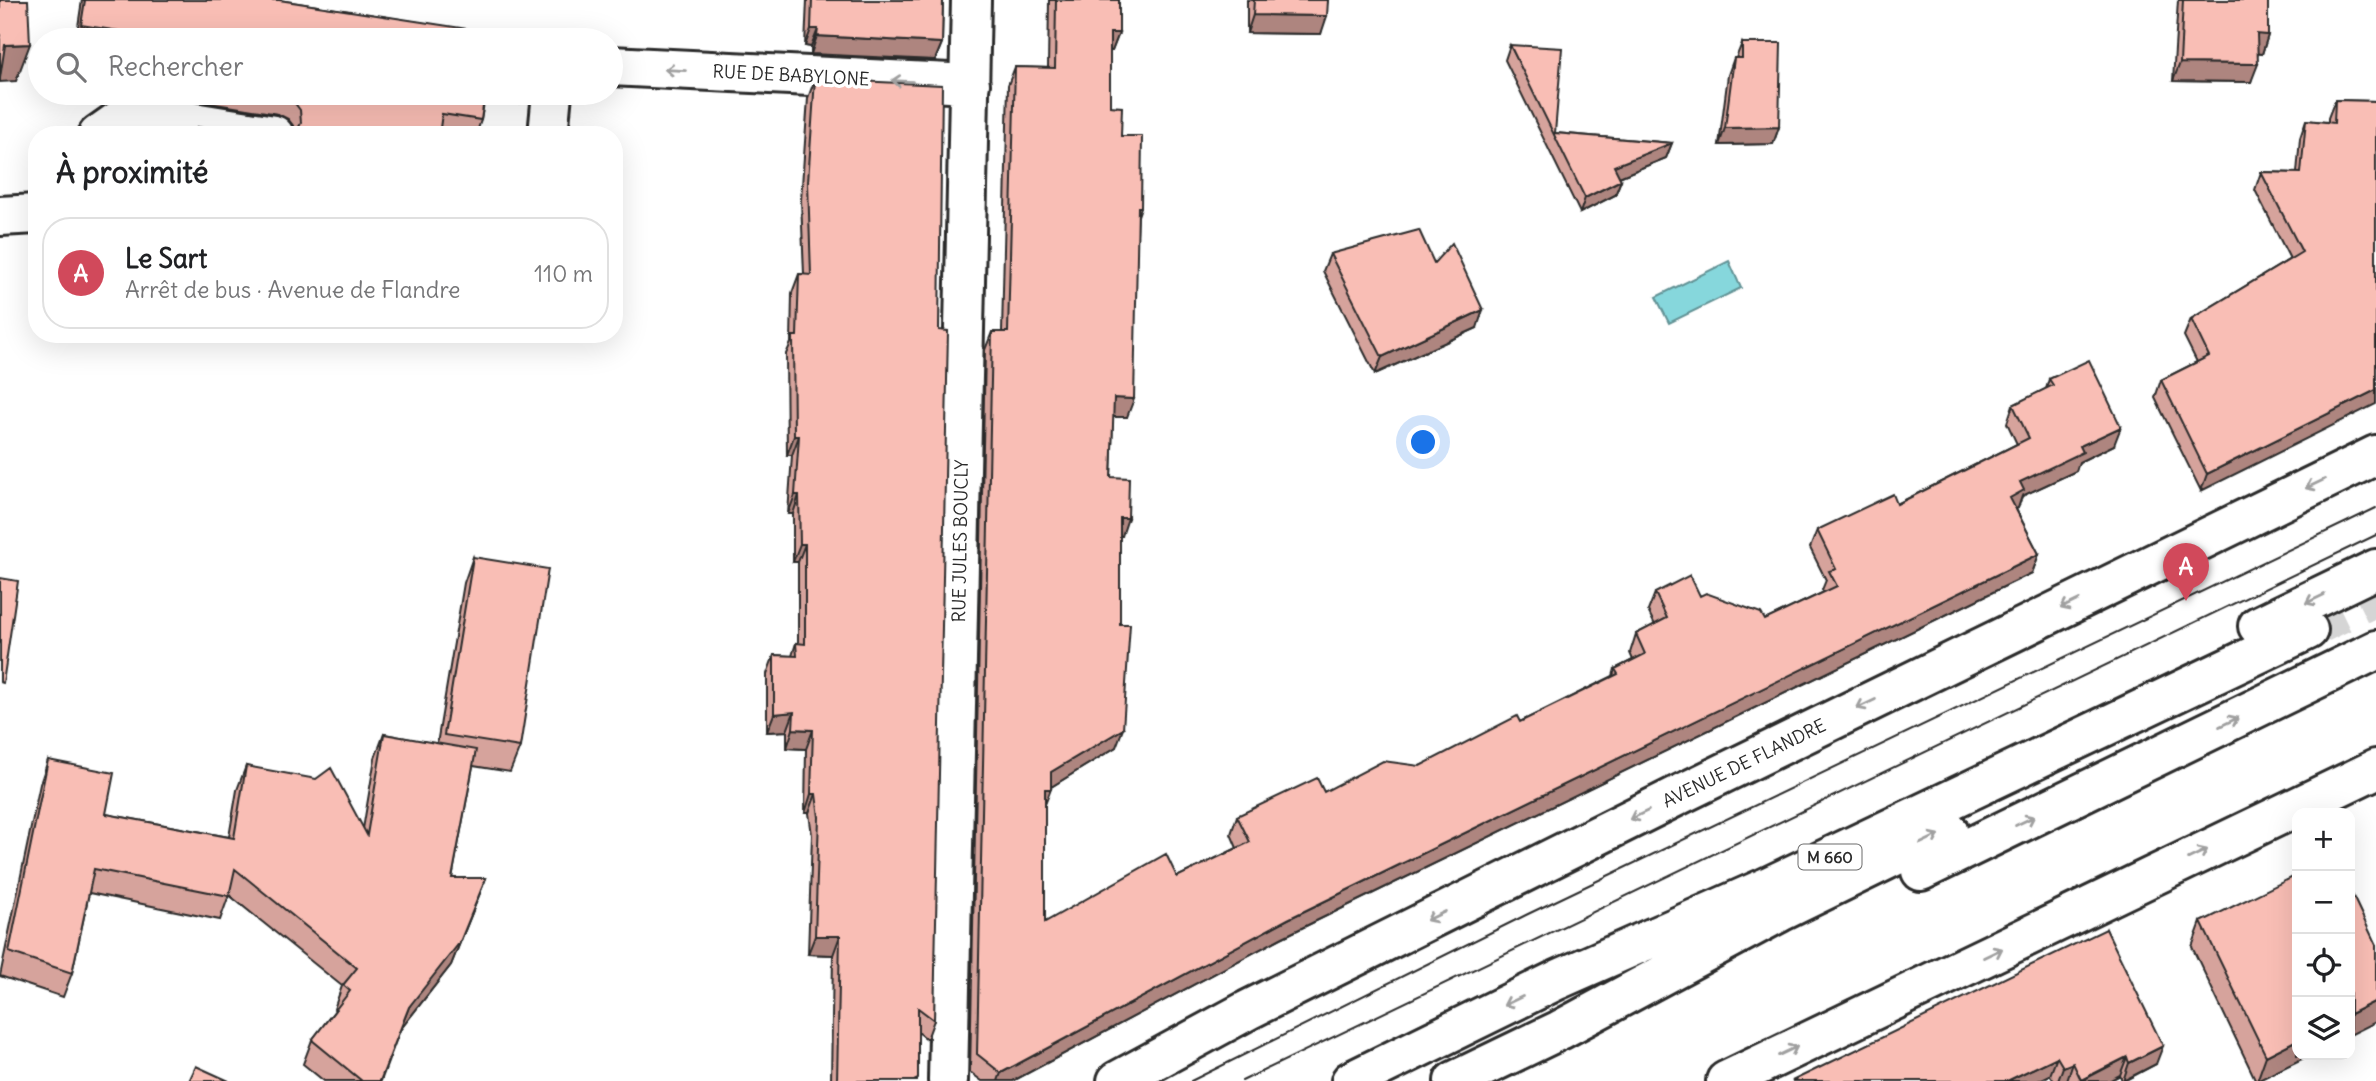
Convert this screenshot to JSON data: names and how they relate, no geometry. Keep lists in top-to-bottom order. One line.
{"streets":{"street":["RUE DE BABYLONE","RUE JULES BOUCLY","AVENUE DE FLANDRE","M 660"]},"crossings":[["RUE DE BABYLONE","RUE JULES BOUCLY"]],"one_way":["RUE DE BABYLONE"],"page":{"search":"Rechercher","heading":"À proximité","list":[{"mark":"A","name":"Le Sart","note":"Arrêt de bus · Avenue de Flandre","value":"110 m"}],"pins":"A","map_buttons":["+","−"]}}
